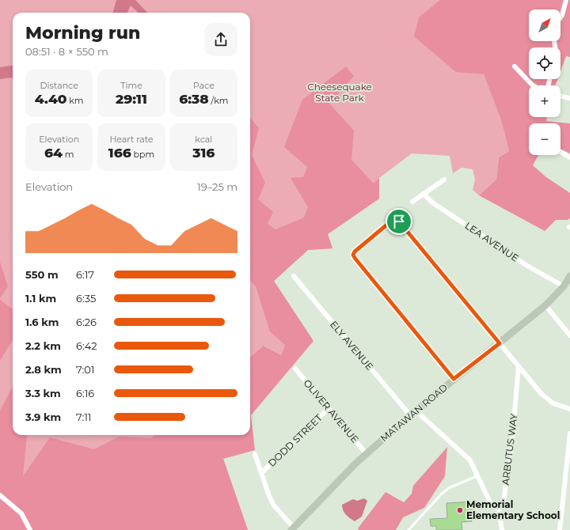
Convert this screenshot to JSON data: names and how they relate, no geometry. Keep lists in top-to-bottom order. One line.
{"streets":{"main road":["MATAWAN ROAD"],"street":["LEA AVENUE","ELY AVENUE","OLIVER AVENUE","DODD STREET","ARBUTUS WAY"]},"crossings":[["LEA AVENUE","MATAWAN ROAD"],["ELY AVENUE","MATAWAN ROAD"],["ELY AVENUE","ARBUTUS WAY"],["OLIVER AVENUE","MATAWAN ROAD"],["OLIVER AVENUE","DODD STREET"]],"parks":["Cheesequake State Park"],"places":["Memorial Elementary School"],"north":"top right","page":{"map_buttons":["+","−"],"heading":["Morning run","08:51 · 8 × 550 m"],"stats":[["Distance","4.40 km"],["Time","29:11"],["Pace","6:38 /km"],["Elevation","64 m"],["Heart rate","166 bpm"],["kcal","316"]],"chart":["Elevation","19–25 m"],"list":[{"name":"550 m","note":"6:17"},{"name":"1.1 km","note":"6:35"},{"name":"1.6 km","note":"6:26"},{"name":"2.2 km","note":"6:42"},{"name":"2.8 km","note":"7:01"},{"name":"3.3 km","note":"6:16"},{"name":"3.9 km","note":"7:11"}]}}
